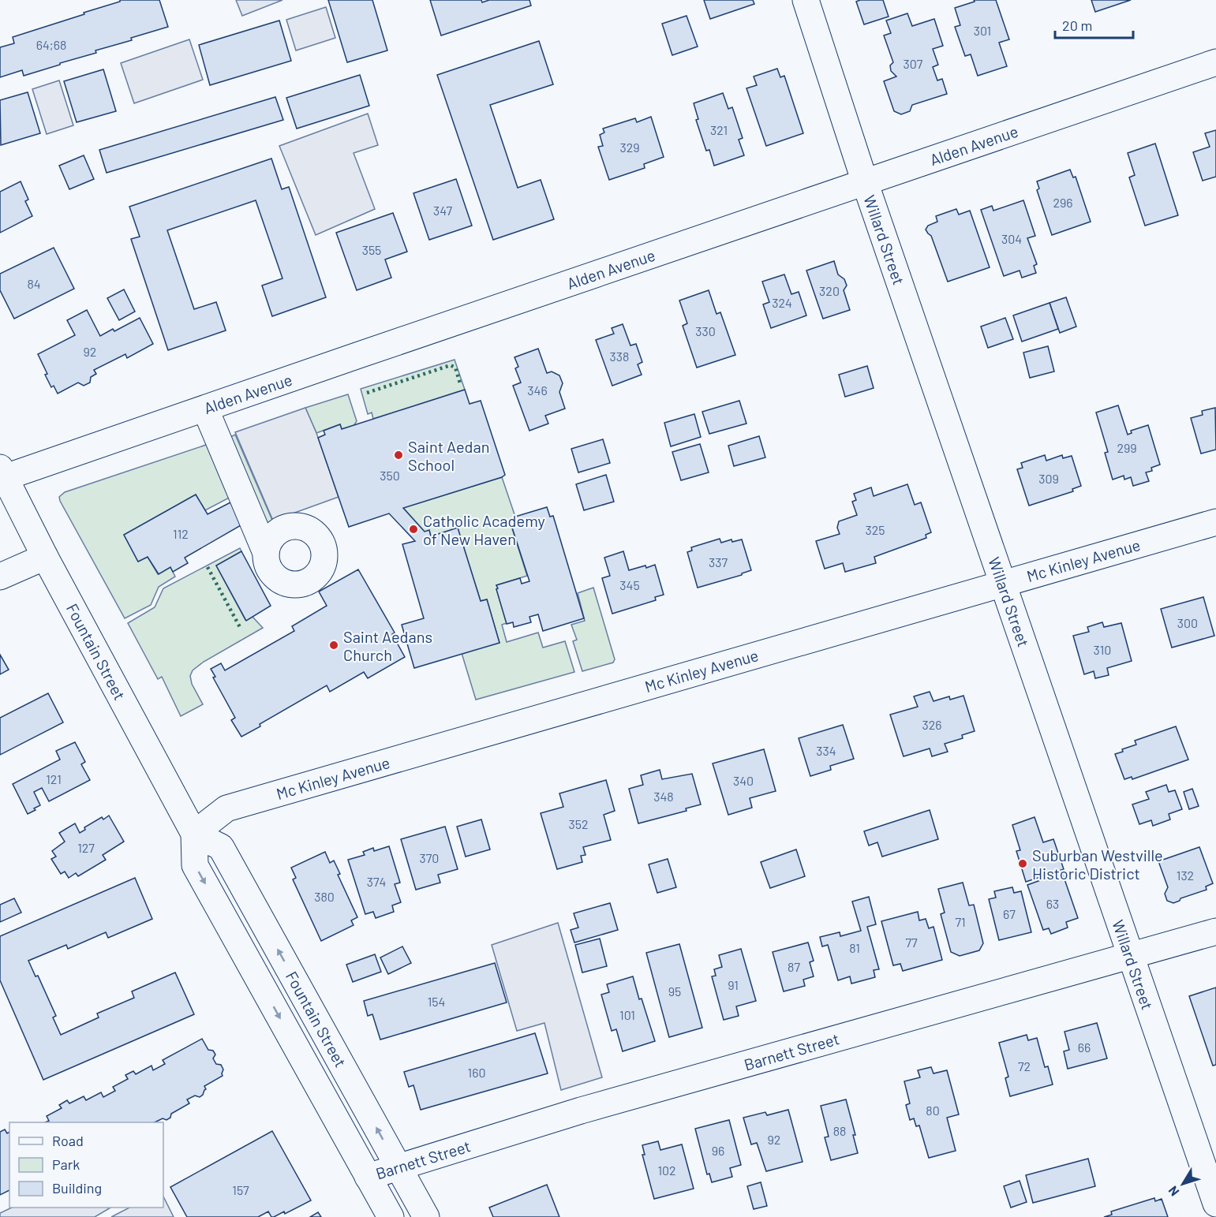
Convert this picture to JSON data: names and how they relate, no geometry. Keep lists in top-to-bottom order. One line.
{"streets":{"street":["Alden Avenue","Willard Street","Mc Kinley Avenue","Fountain Street","Barnett Street"]},"crossings":[["Alden Avenue","Willard Street"],["Alden Avenue","Fountain Street"],["Willard Street","Mc Kinley Avenue"],["Willard Street","Barnett Street"],["Mc Kinley Avenue","Fountain Street"],["Fountain Street","Barnett Street"]],"places":["Saint Aedan School","Catholic Academy of New Haven","Saint Aedans Church","Suburban Westville Historic District"],"house_numbers":["301","64;68","307","321","329","296","347","304","355","84","320","324","330","92","338","346","299","350","309","325","112","337","345","300","310","326","334","121","340","348","352","127","370","132","374","380","63","67","71","77","81","87","91","95","154","101","66","72","160","80","88","92","96","102","157"],"legend":["Road","Park","Building"],"scale_bar":"20 m","north":"bottom left"}
